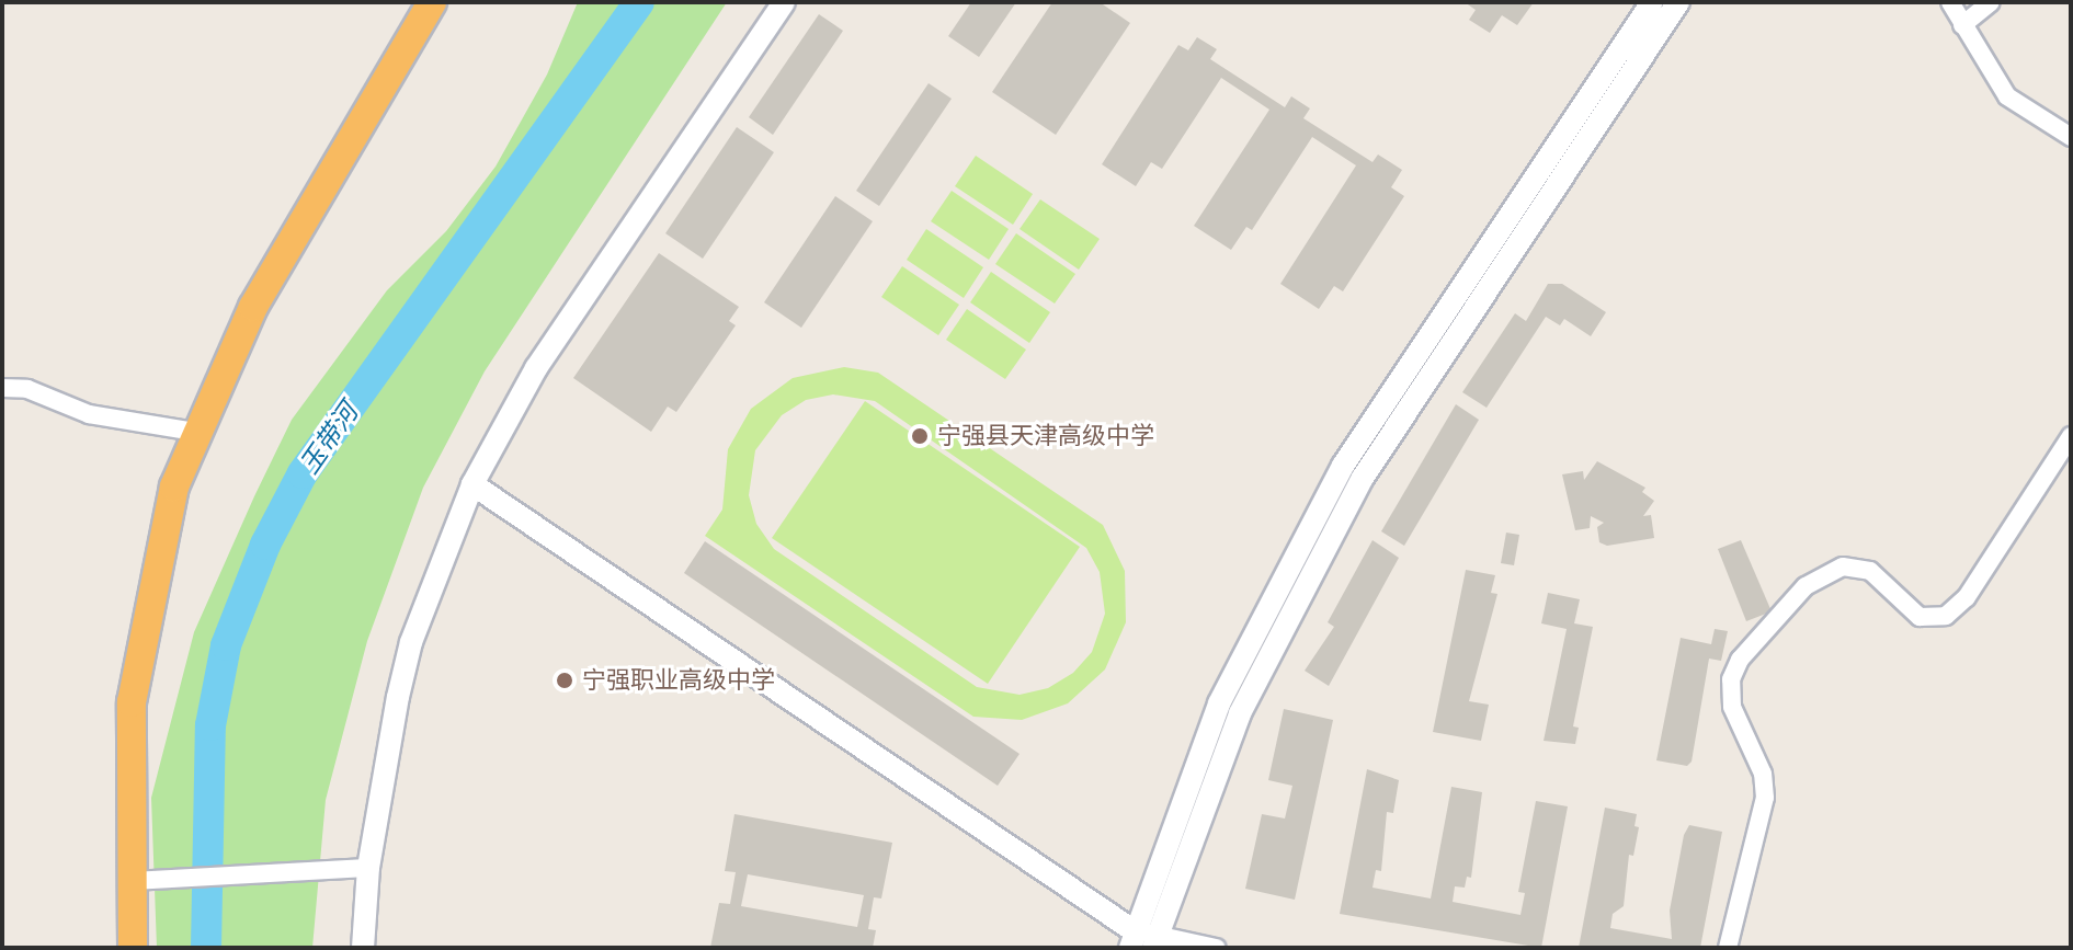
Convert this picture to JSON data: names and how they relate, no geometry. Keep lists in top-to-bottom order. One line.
{"water":["玉带河"],"places":["宁强县天津高级中学","宁强职业高级中学"]}
